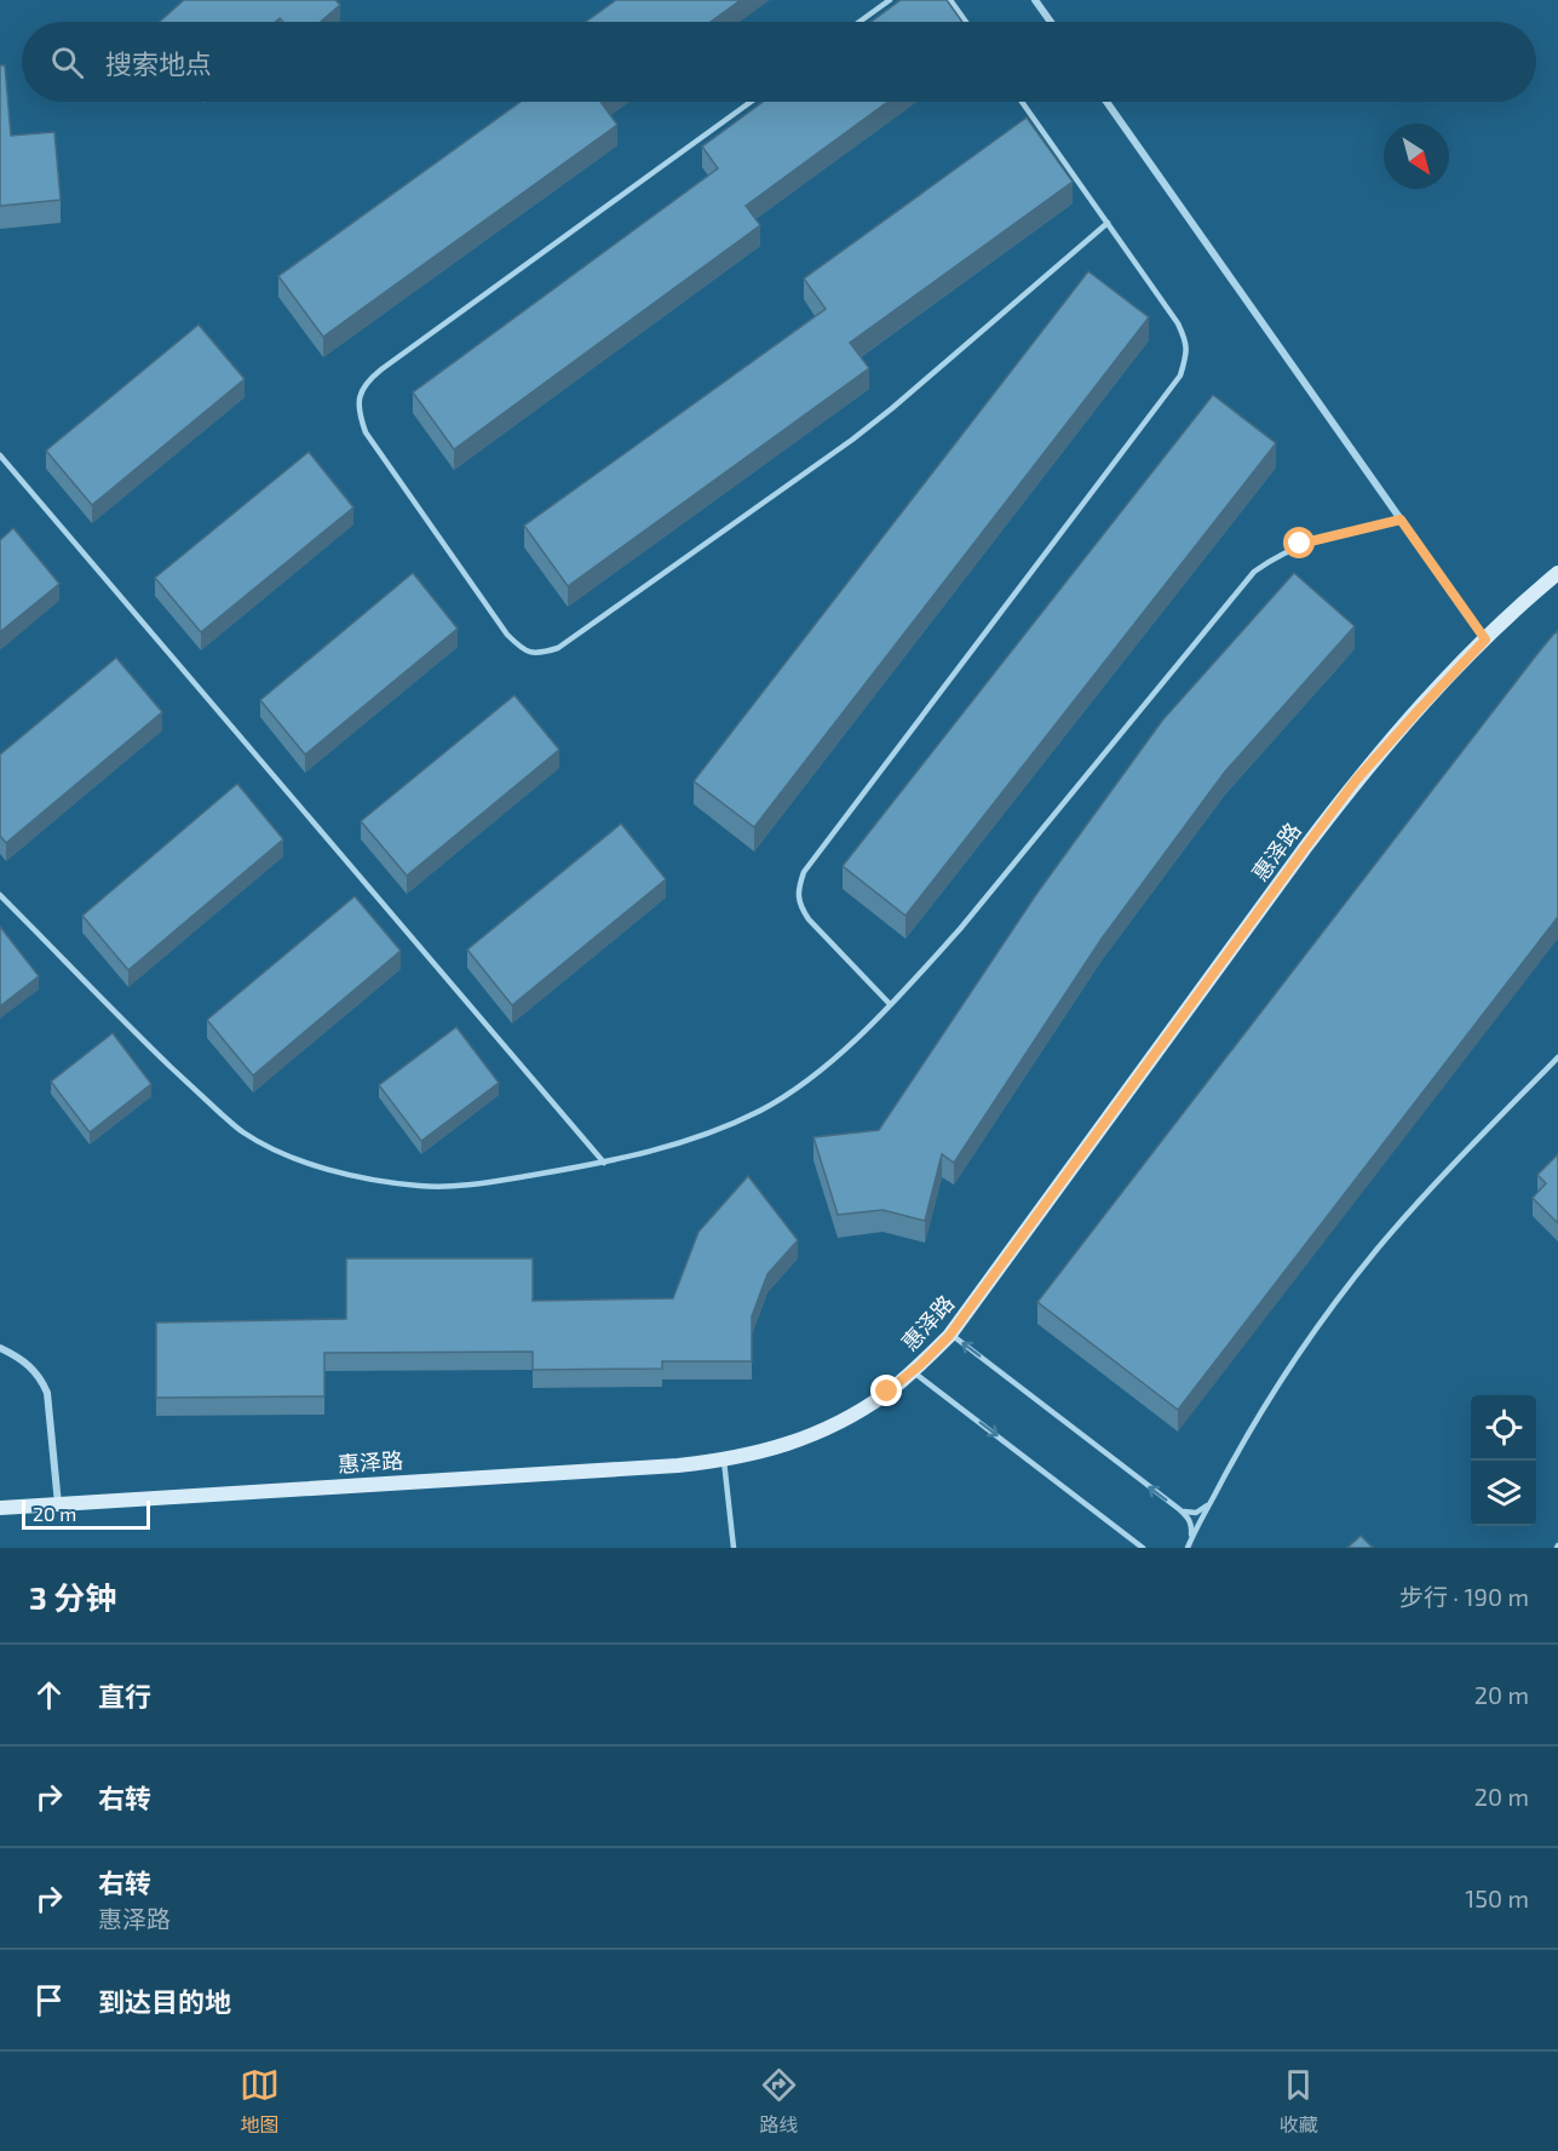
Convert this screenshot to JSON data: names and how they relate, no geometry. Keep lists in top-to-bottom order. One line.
{"streets":{"street":["惠泽路"]},"scale_bar":"20 m","north":"bottom right","page":{"search":"搜索地点","scale":"20 m","heading":["3 分钟","步行 · 190 m"],"list":[["直行","20 m"],["右转","20 m"],["右转","惠泽路","150 m"],"到达目的地"],"nav":["地图","路线","收藏"]}}
